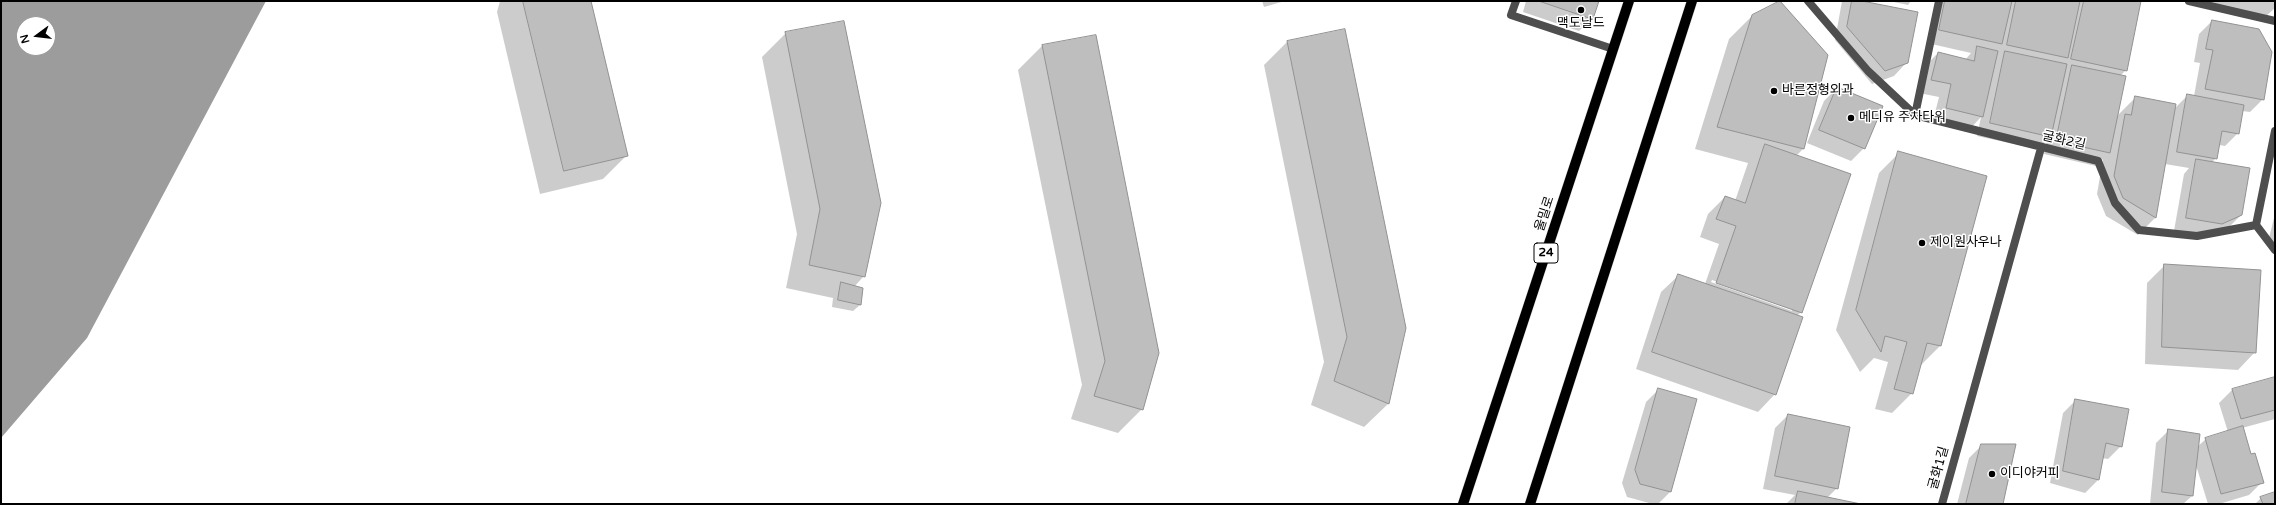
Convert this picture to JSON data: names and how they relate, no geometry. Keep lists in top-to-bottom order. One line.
{"streets":{"main road":["울밀로","24"],"street":["굴화2길","굴화1길"]},"crossings":[["굴화2길","굴화1길"]],"places":["맥도날드","바른정형외과","메디유 주차타워","제이원사우나","이디야커피"],"north":"left"}
